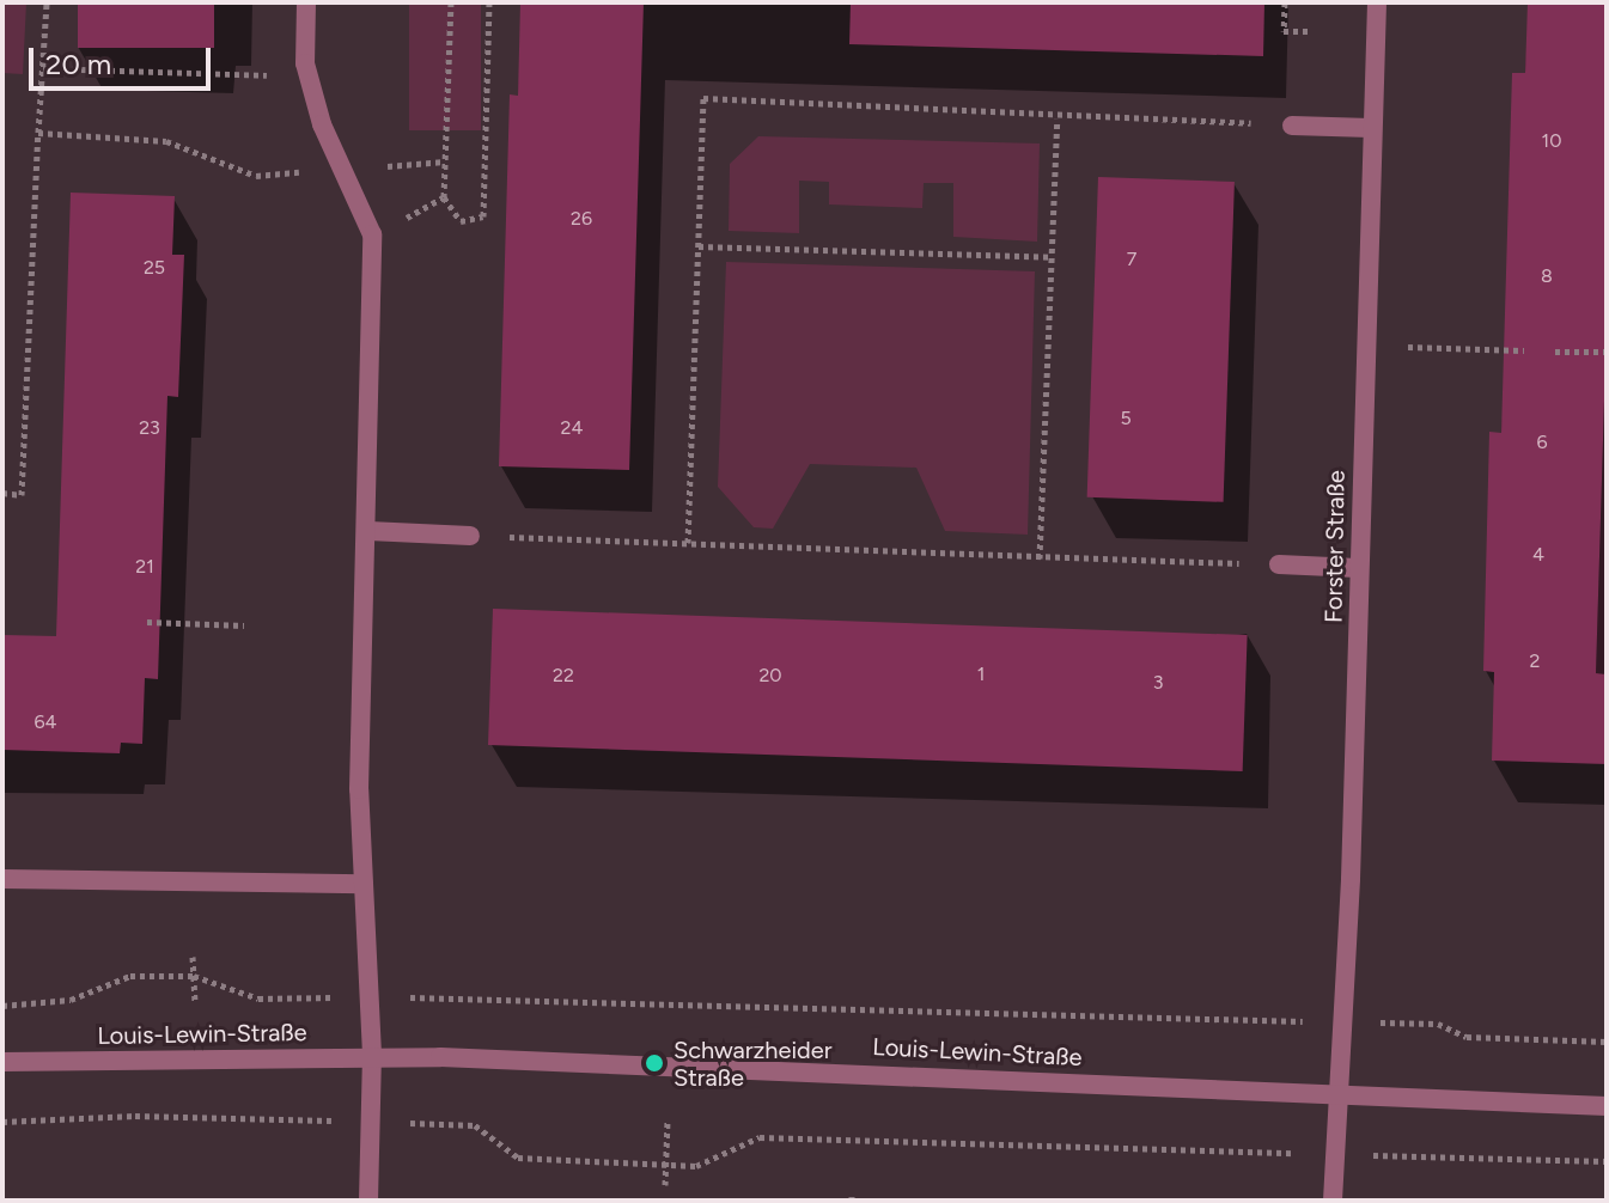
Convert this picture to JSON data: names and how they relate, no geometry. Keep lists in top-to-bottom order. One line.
{"streets":{"street":["Forster Straße","Louis-Lewin-Straße"]},"crossings":[["Forster Straße","Louis-Lewin-Straße"]],"places":["Schwarzheider Straße"],"house_numbers":["10","26","7","25","8","5","23","24","6","4","21","2","1","22","20","3","64"],"scale_bar":"20 m"}
